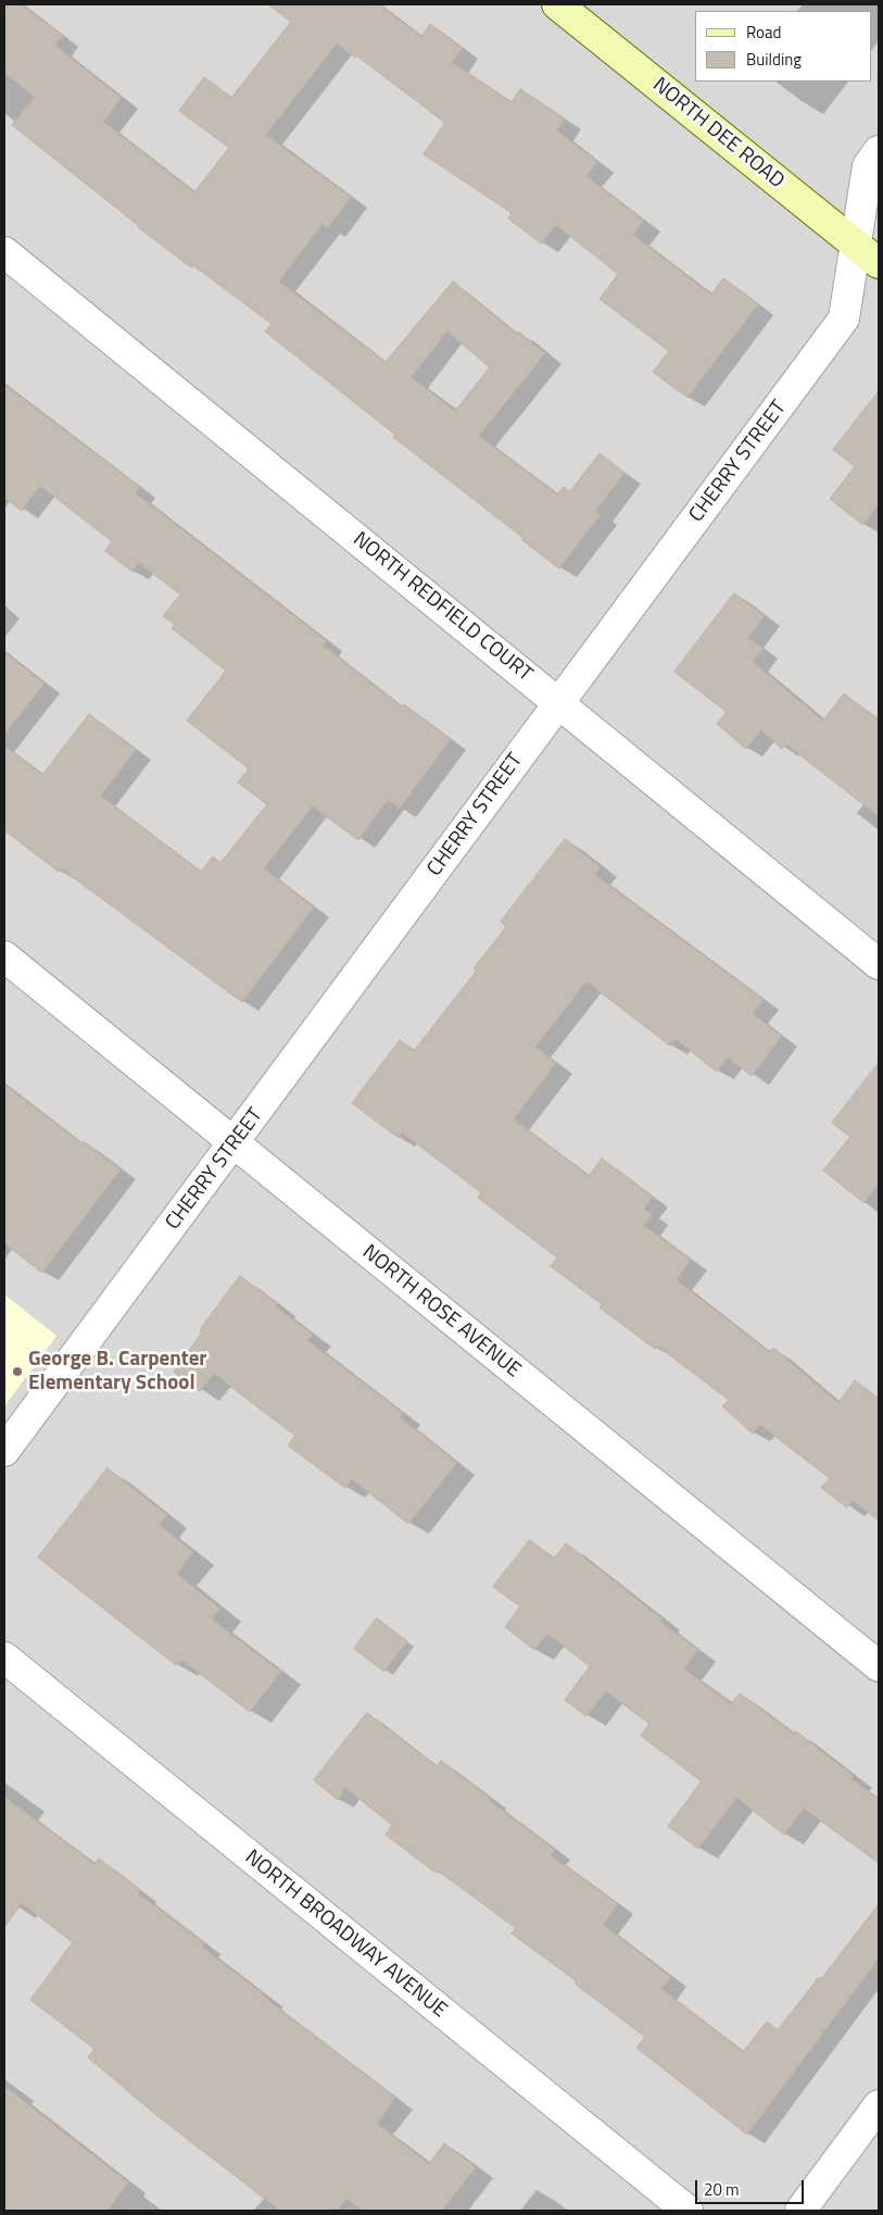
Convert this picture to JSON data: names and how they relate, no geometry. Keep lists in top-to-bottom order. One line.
{"streets":{"main road":["NORTH DEE ROAD"],"street":["CHERRY STREET","NORTH REDFIELD COURT","NORTH ROSE AVENUE","NORTH BROADWAY AVENUE"]},"crossings":[["NORTH DEE ROAD","CHERRY STREET"],["CHERRY STREET","NORTH REDFIELD COURT"],["CHERRY STREET","NORTH ROSE AVENUE"]],"places":["George B. Carpenter Elementary School"],"legend":["Road","Building"],"scale_bar":"20 m"}
